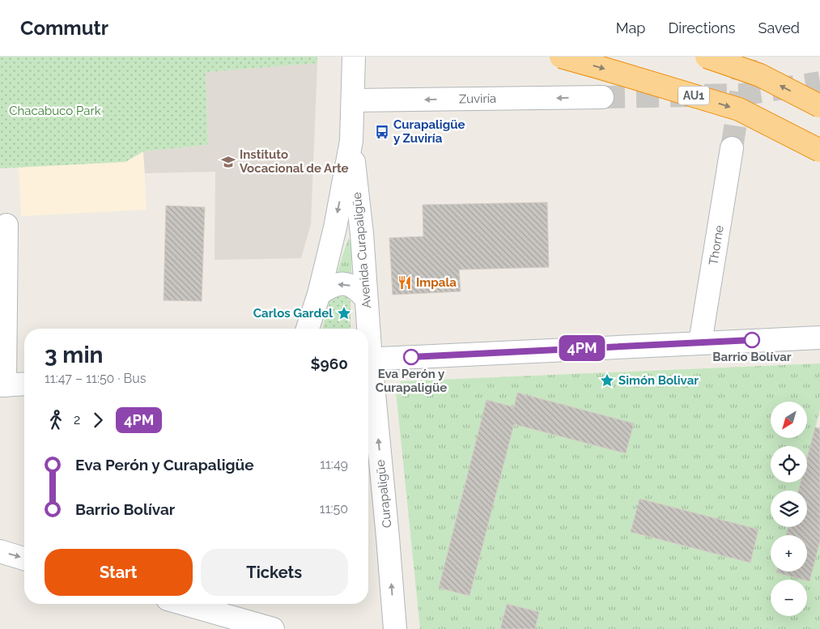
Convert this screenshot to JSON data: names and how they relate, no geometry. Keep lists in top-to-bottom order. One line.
{"streets":{"highway":["AU1"],"main road":["Zuviría","Thorne","Avenida Curapaligüe","Curapaligüe"]},"crossings":[["Zuviría","Avenida Curapaligüe"]],"one_way":["Zuviría","Curapaligüe"],"parks":["Chacabuco Park"],"places":{"bus stop":["Curapaligüe y Zuviría"],"school or university":["Instituto Vocacional de Arte"],"restaurant":["Impala"],"place":["Carlos Gardel","Simón Bolivar"],"other":["Barrio Bolívar","Eva Perón y Curapaligüe"]},"lines":["bus line 4PM"],"north":"bottom left","page":{"header":"Commutr","nav":["Map","Directions","Saved"],"on_map":"4PM","heading":["3 min","11:47 – 11:50 · Bus","$960"],"legs":["2","4PM"],"map_buttons":["+","−"],"list":[{"name":"Eva Perón y Curapaligüe","value":"11:49"},{"name":"Barrio Bolívar","value":"11:50"}],"buttons":["Start","Tickets"]}}
